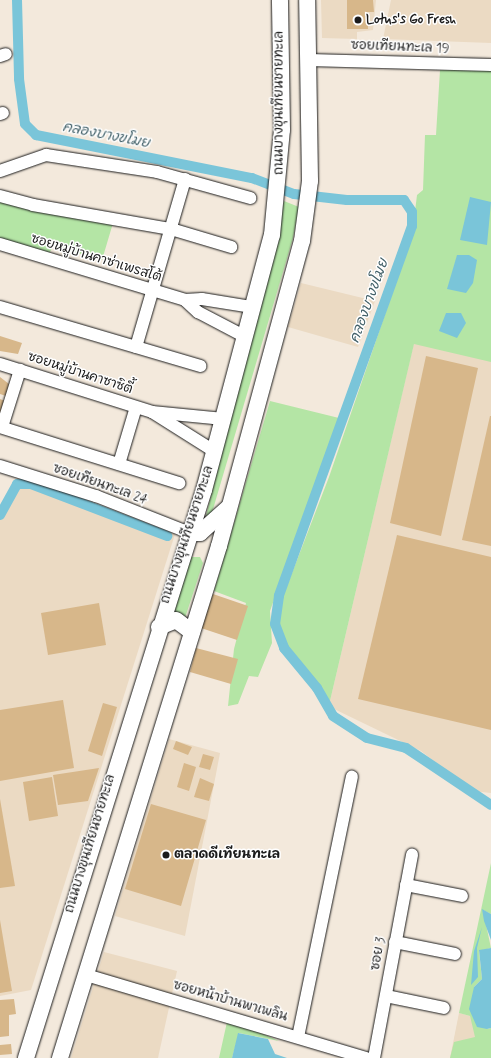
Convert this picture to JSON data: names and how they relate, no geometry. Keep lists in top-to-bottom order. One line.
{"streets":{"main road":["ถนนบางขุนเทียนชายทะเล"],"street":["ซอยเทียนทะเล 19","ซอยหมู่บ้านคาซ่าเพรสโต้","ซอยหมู่บ้านคาซาซิตี้","ซอยเทียนทะเล 24","ซอย 3","ซอยหน้าบ้านพาเพลิน"]},"crossings":[["ถนนบางขุนเทียนชายทะเล","ซอยหมู่บ้านคาซ่าเพรสโต้"],["ถนนบางขุนเทียนชายทะเล","ซอยหมู่บ้านคาซาซิตี้"],["ถนนบางขุนเทียนชายทะเล","ซอยเทียนทะเล 24"]],"water":["คลองบางขโมย"],"places":["Lotus's Go Fresh","ตลาดดีเทียนทะเล"]}
